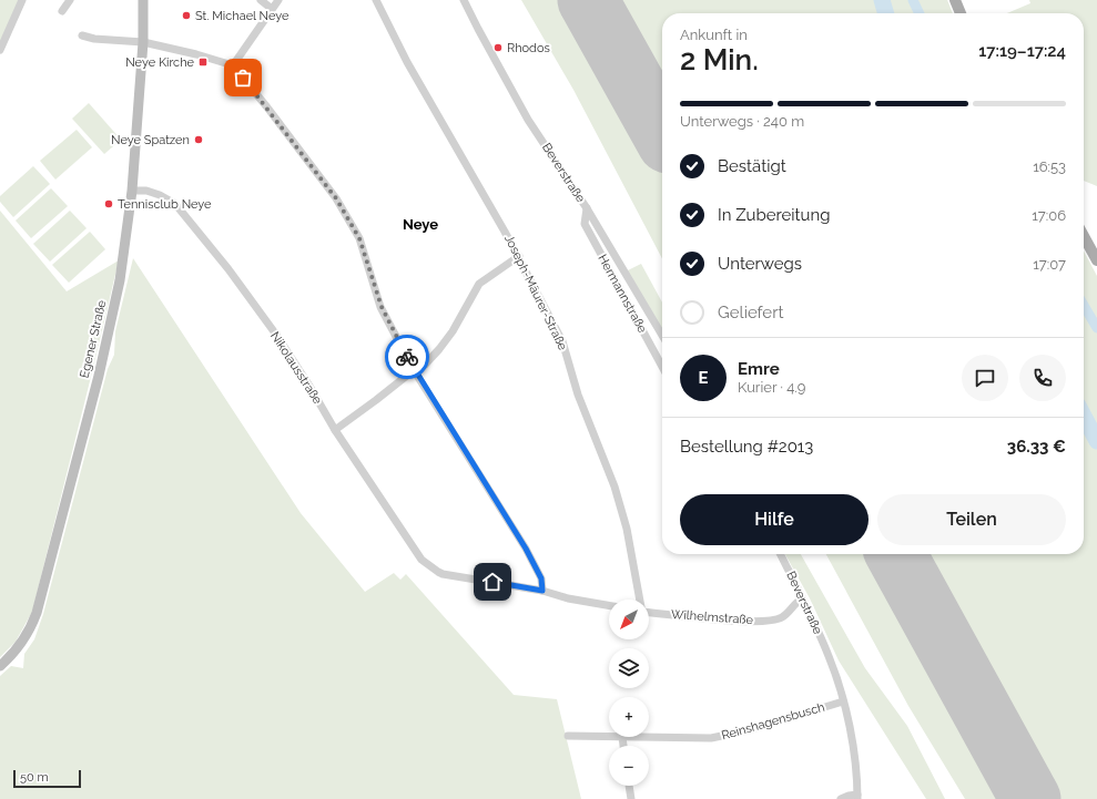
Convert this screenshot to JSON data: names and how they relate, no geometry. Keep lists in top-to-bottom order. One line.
{"streets":{"street":["Beverstraße","Joseph-Mäurer-Straße","Hermannstraße","Egener Straße","Nikolausstraße","Wilhelmstraße","Reinshagensbusch"]},"crossings":[["Beverstraße","Hermannstraße"],["Beverstraße","Wilhelmstraße"],["Beverstraße","Reinshagensbusch"],["Egener Straße","Nikolausstraße"]],"districts":["Neye"],"places":{"other":["St. Michael Neye","Rhodos","Neye Spatzen","Tennisclub Neye"],"transit":["Neye Kirche"]},"scale_bar":"50 m","north":"bottom left","page":{"heading":["2 Min.","Ankunft in","17:19–17:24"],"panel":["Emre","Kurier · 4.9","Bestellung #2013","36.33 €"],"bar":"Unterwegs · 240 m","list":[["Bestätigt","16:53"],["In Zubereitung","17:06"],["Unterwegs","17:07"],"Geliefert"],"round":"E","buttons":["Hilfe","Teilen"],"map_buttons":["+","−"],"scale":"50 m"}}
